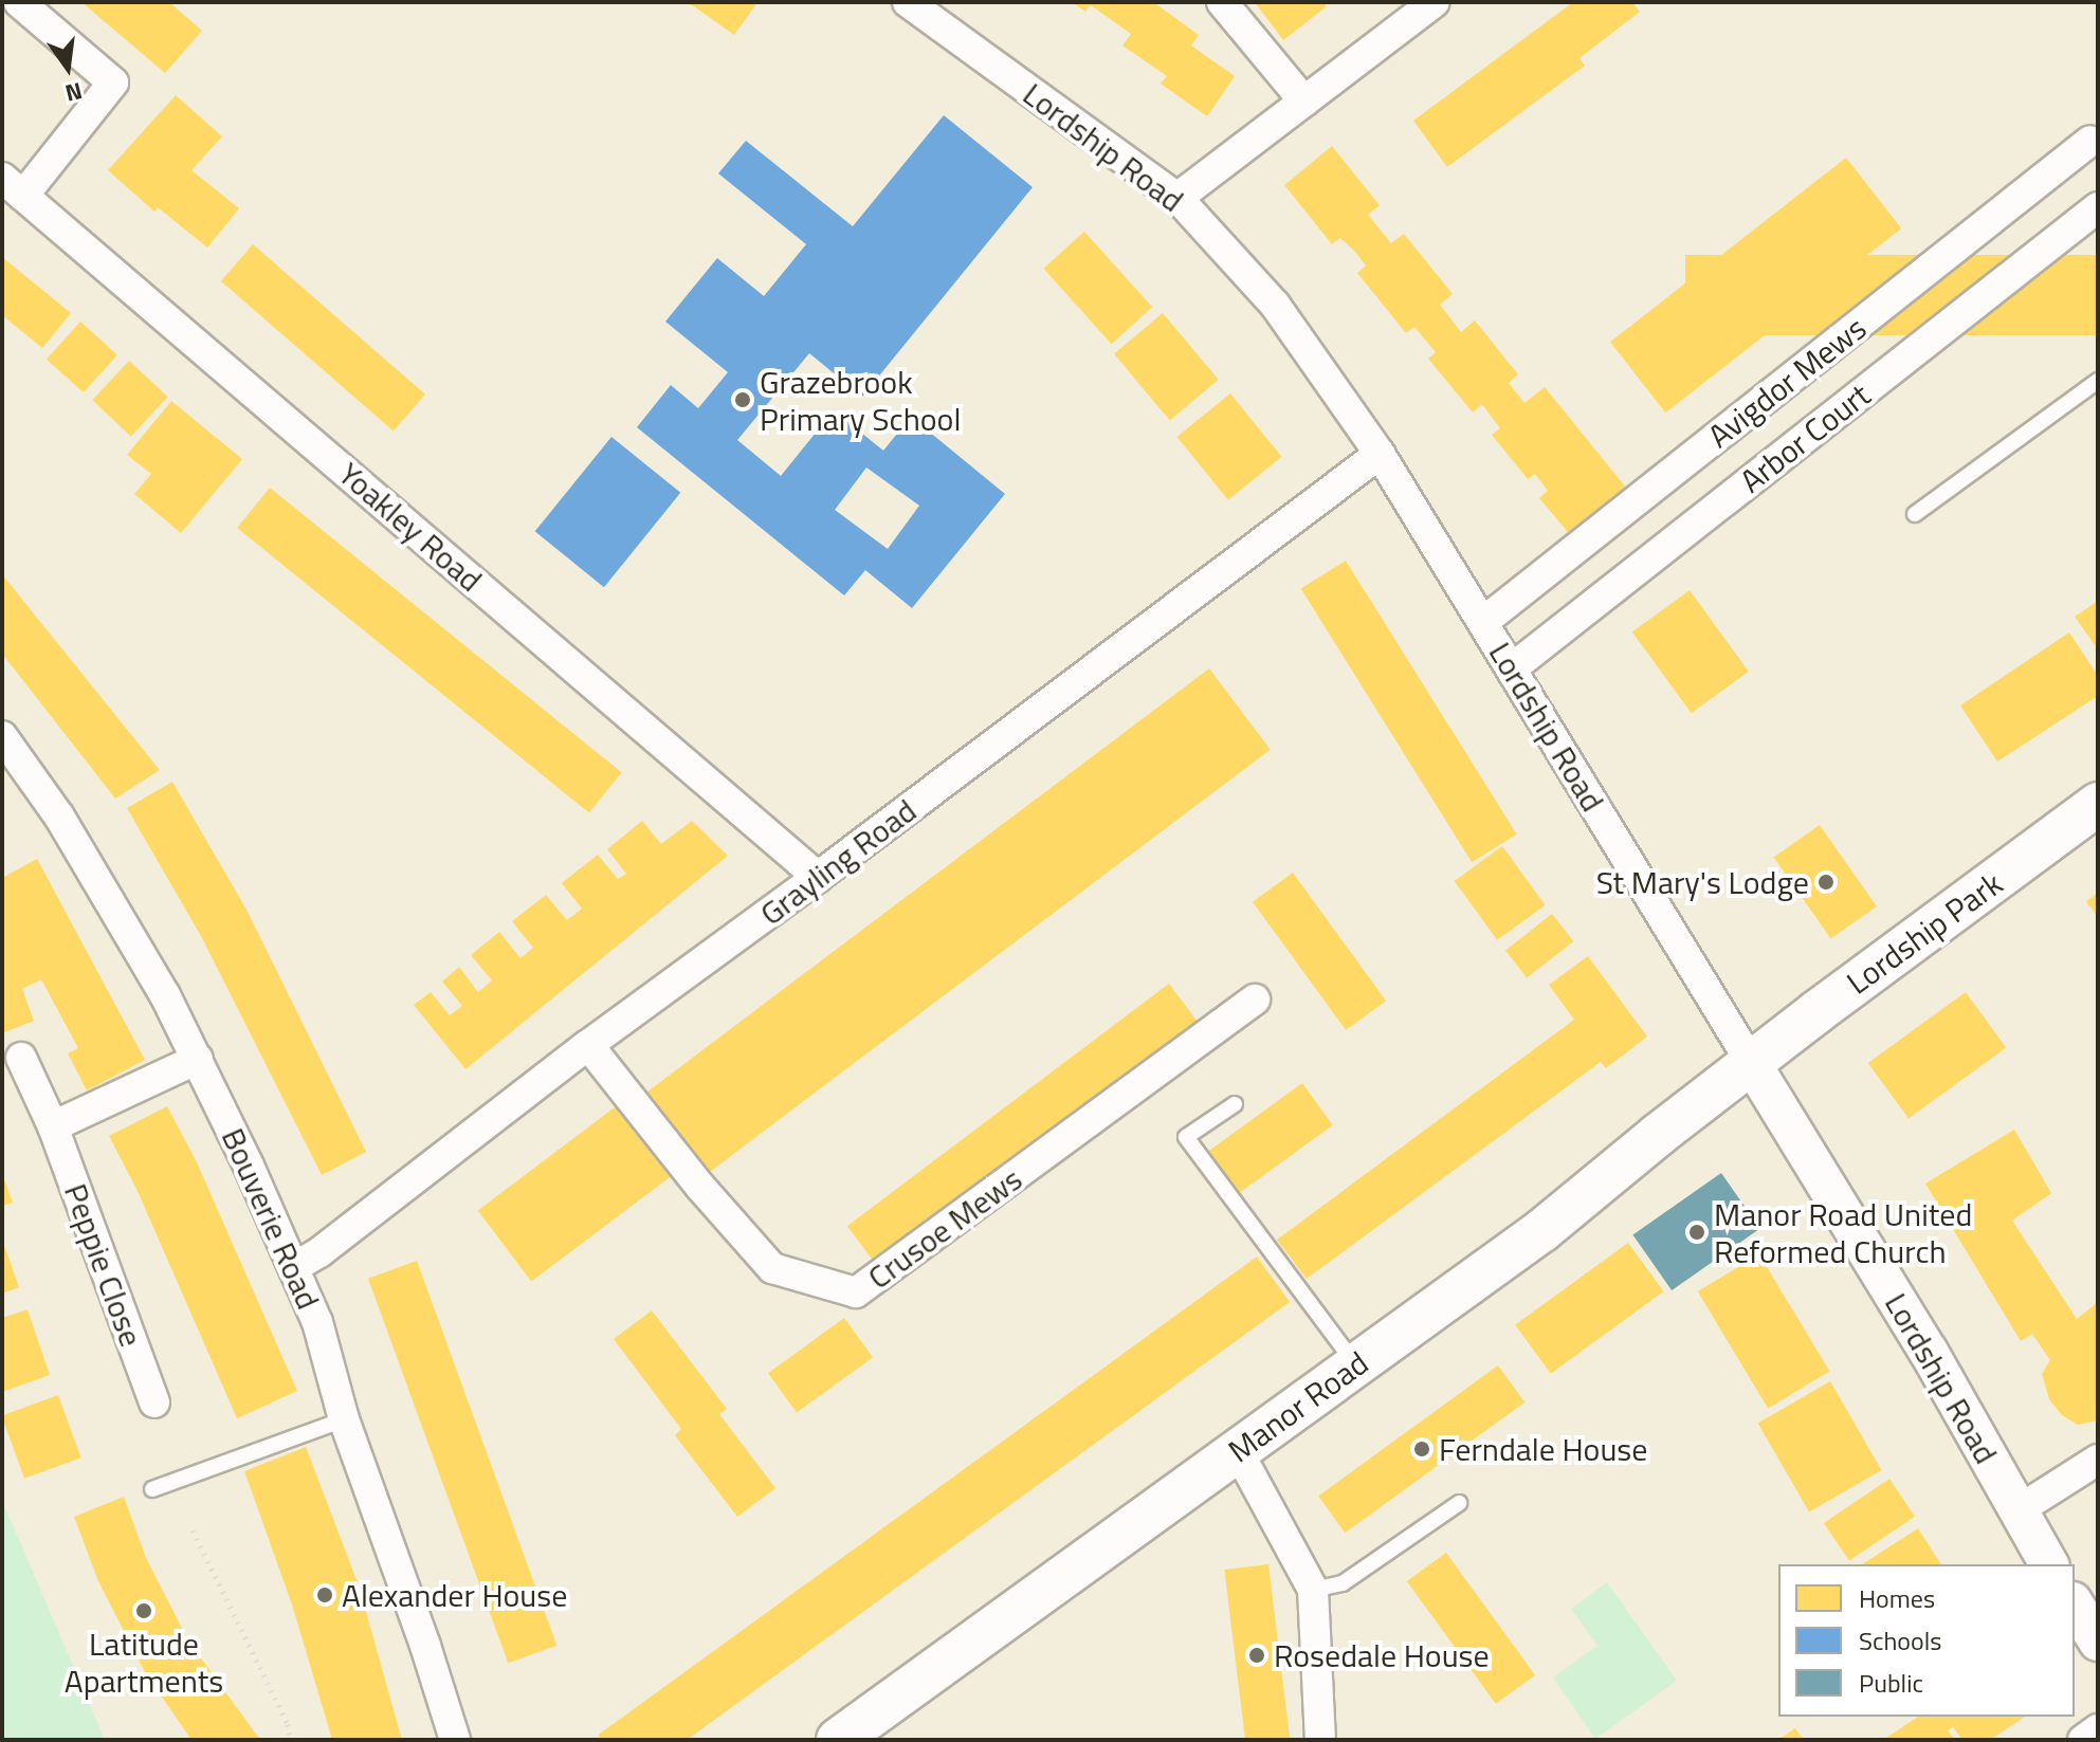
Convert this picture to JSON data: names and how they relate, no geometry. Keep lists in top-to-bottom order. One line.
{"streets":{"main road":["Lordship Park","Manor Road"],"street":["Lordship Road","Avigdor Mews","Arbor Court","Yoakley Road","Grayling Road","Bouverie Road","Crusoe Mews","Peppie Close"]},"crossings":[["Lordship Road","Avigdor Mews"],["Lordship Road","Arbor Court"],["Lordship Road","Grayling Road"],["Lordship Road","Lordship Park"],["Lordship Road","Manor Road"],["Yoakley Road","Grayling Road"],["Grayling Road","Bouverie Road"],["Grayling Road","Crusoe Mews"],["Lordship Park","Manor Road"]],"places":["Grazebrook Primary School","St Mary's Lodge","Manor Road United Reformed Church","Ferndale House","Alexander House","Latitude Apartments","Rosedale House"],"legend":["Homes","Schools","Public"],"north":"bottom"}
